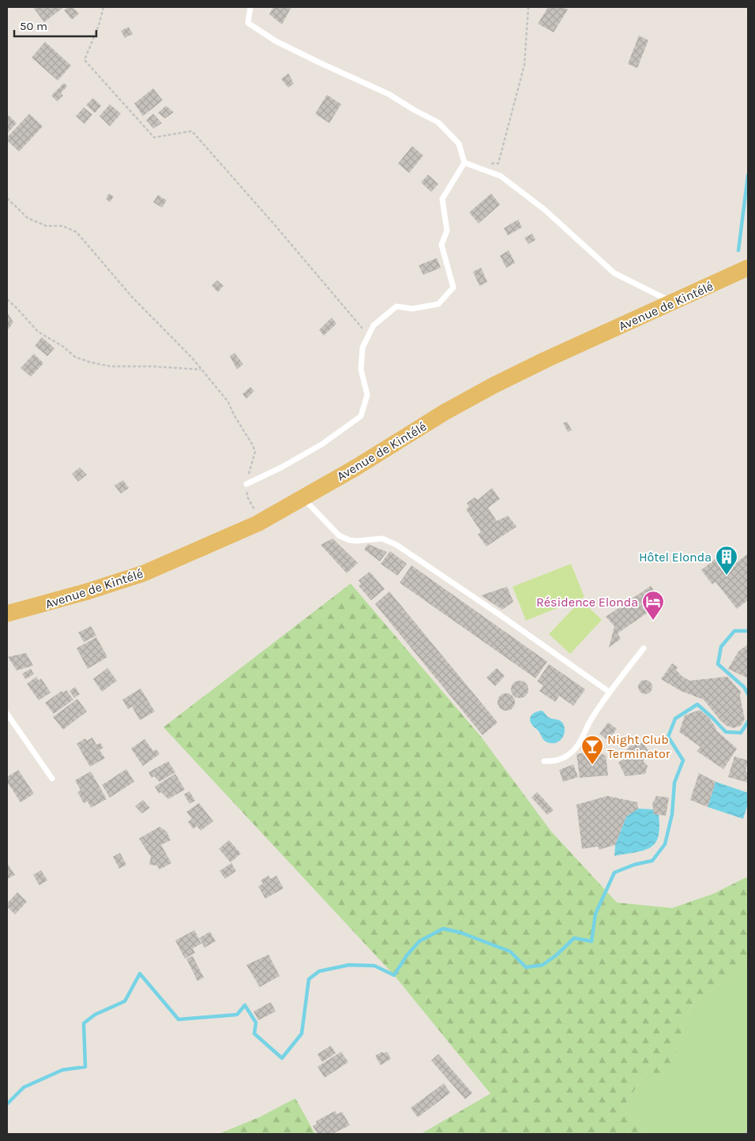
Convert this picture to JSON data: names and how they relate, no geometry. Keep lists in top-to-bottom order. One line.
{"streets":{"main road":["Avenue de Kintélé"]},"places":{"building":["Hôtel Elonda"],"hotel":["Résidence Elonda"],"bar":["Night Club Terminator"]},"scale_bar":"50 m"}
